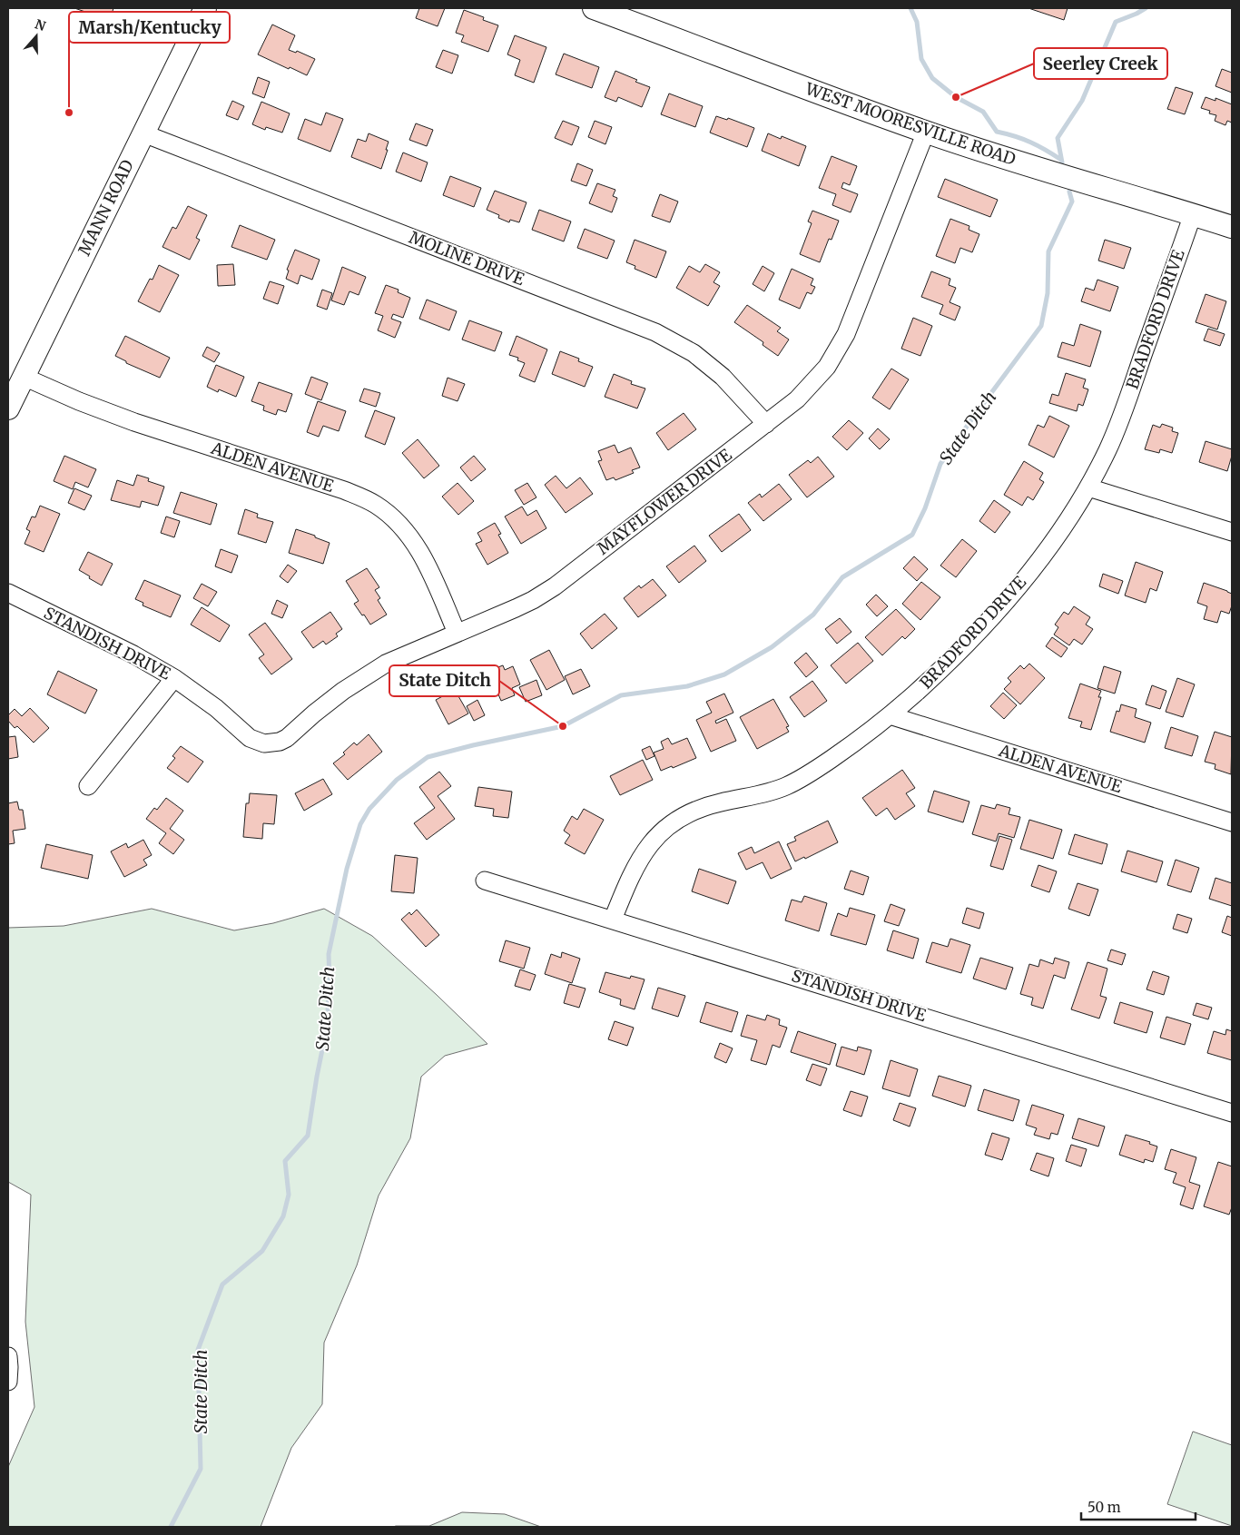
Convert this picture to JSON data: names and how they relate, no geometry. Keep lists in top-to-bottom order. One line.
{"streets":{"main road":["WEST MOORESVILLE ROAD","MANN ROAD"],"street":["MOLINE DRIVE","BRADFORD DRIVE","ALDEN AVENUE","MAYFLOWER DRIVE","STANDISH DRIVE"]},"crossings":[["WEST MOORESVILLE ROAD","BRADFORD DRIVE"],["WEST MOORESVILLE ROAD","MAYFLOWER DRIVE"],["MANN ROAD","MOLINE DRIVE"],["MANN ROAD","ALDEN AVENUE"],["MOLINE DRIVE","MAYFLOWER DRIVE"],["BRADFORD DRIVE","ALDEN AVENUE"],["BRADFORD DRIVE","STANDISH DRIVE"],["ALDEN AVENUE","MAYFLOWER DRIVE"],["MAYFLOWER DRIVE","STANDISH DRIVE"]],"water":["State Ditch"],"places":["Seerley Creek","Marsh/Kentucky","State Ditch"],"scale_bar":"50 m","north":"top"}
